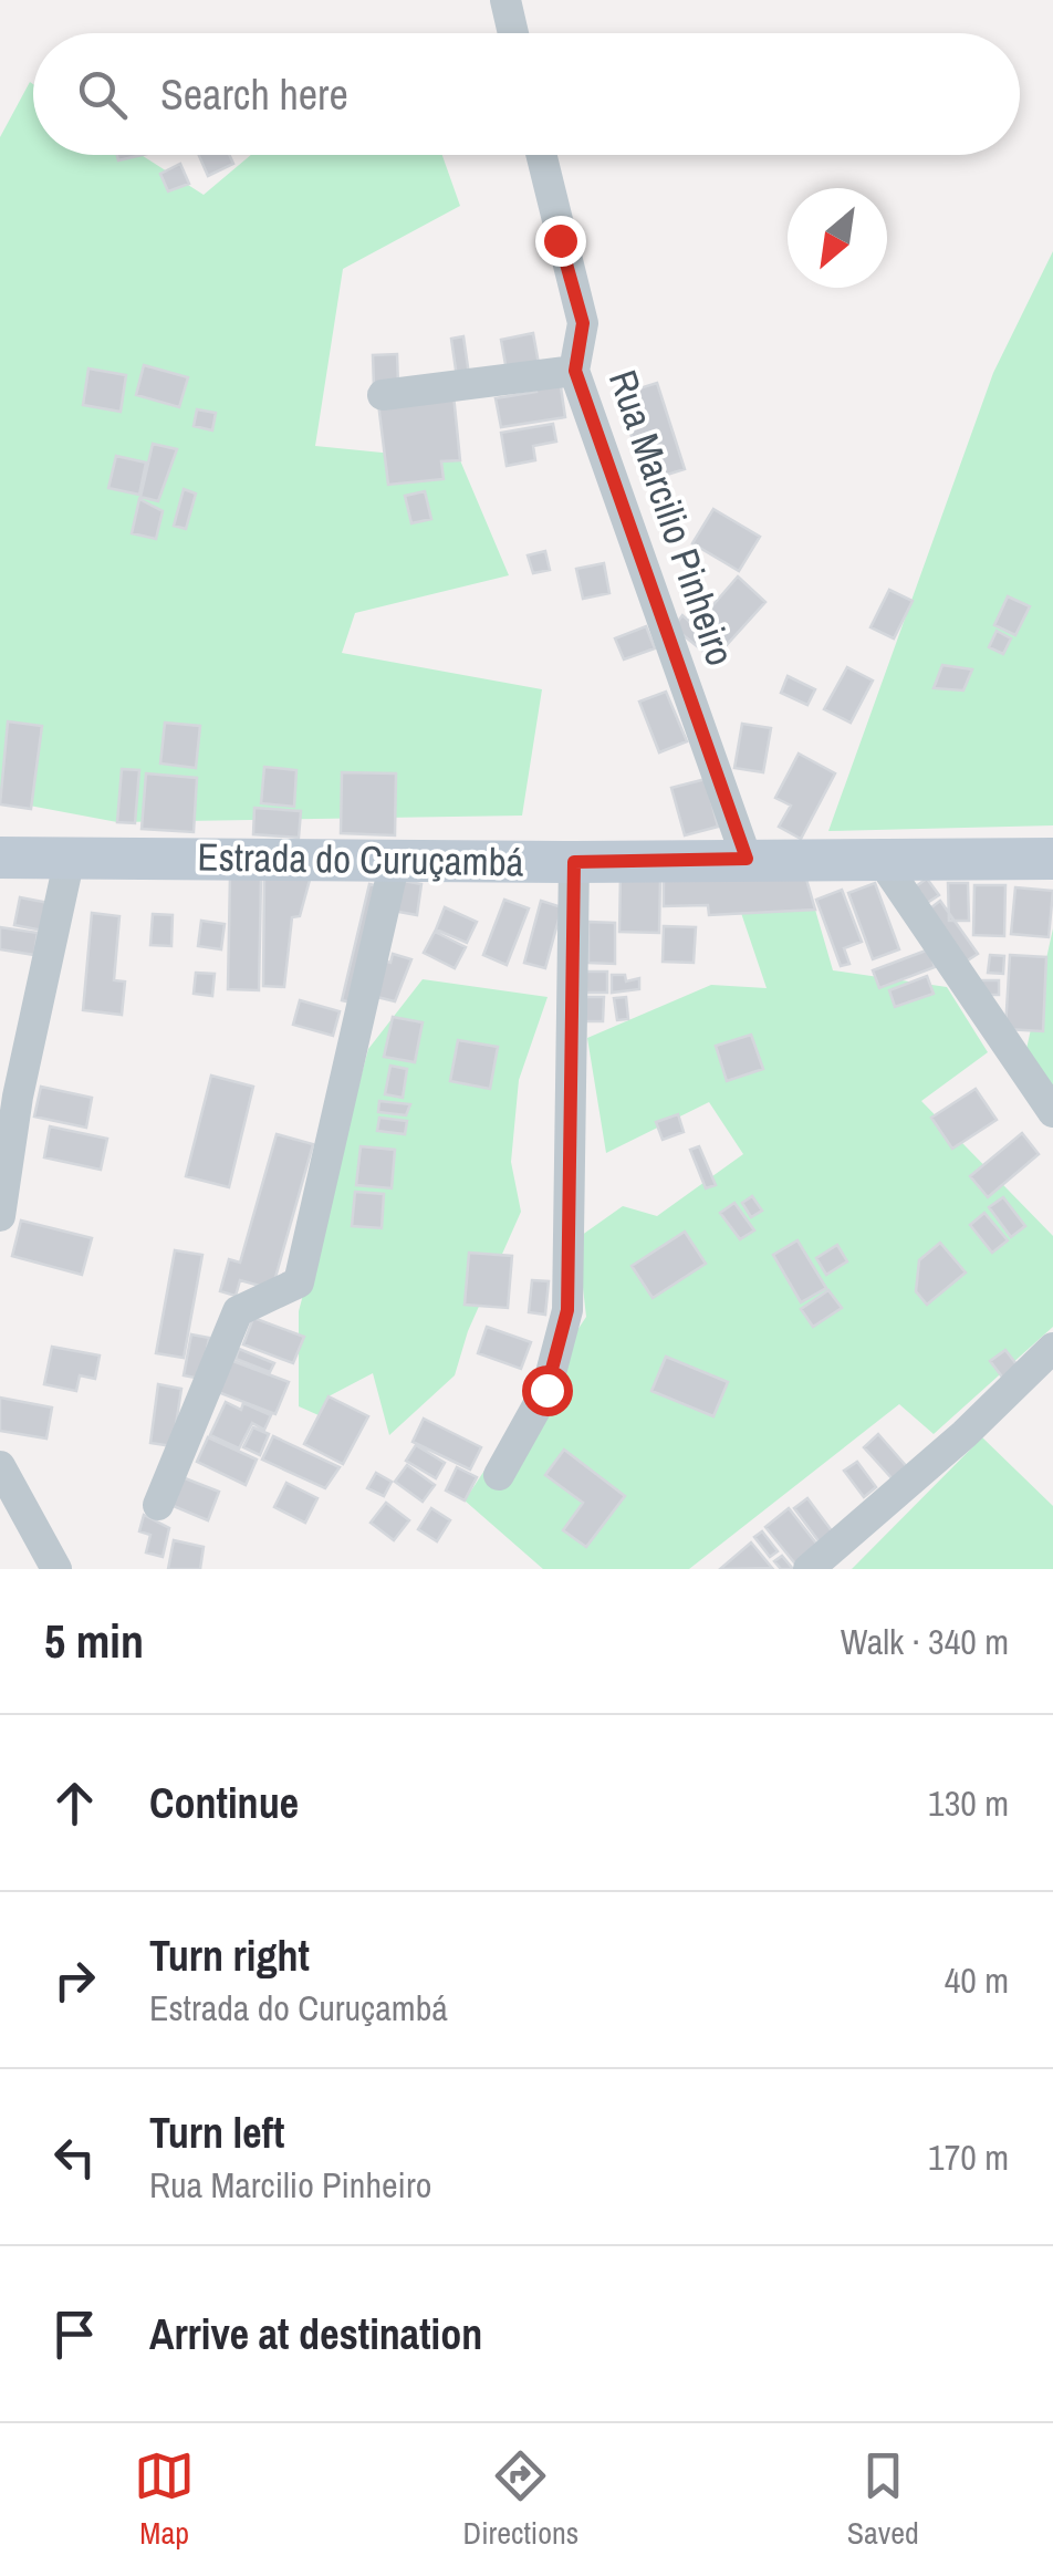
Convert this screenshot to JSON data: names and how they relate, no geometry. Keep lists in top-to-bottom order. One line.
{"streets":{"street":["Rua Marcilio Pinheiro","Estrada do Curuçambá"]},"crossings":[["Rua Marcilio Pinheiro","Estrada do Curuçambá"]],"north":"bottom left","page":{"search":"Search here","heading":["5 min","Walk · 340 m"],"list":[["Continue","130 m"],["Turn right","Estrada do Curuçambá","40 m"],["Turn left","Rua Marcilio Pinheiro","170 m"],"Arrive at destination"],"nav":["Map","Directions","Saved"]}}
